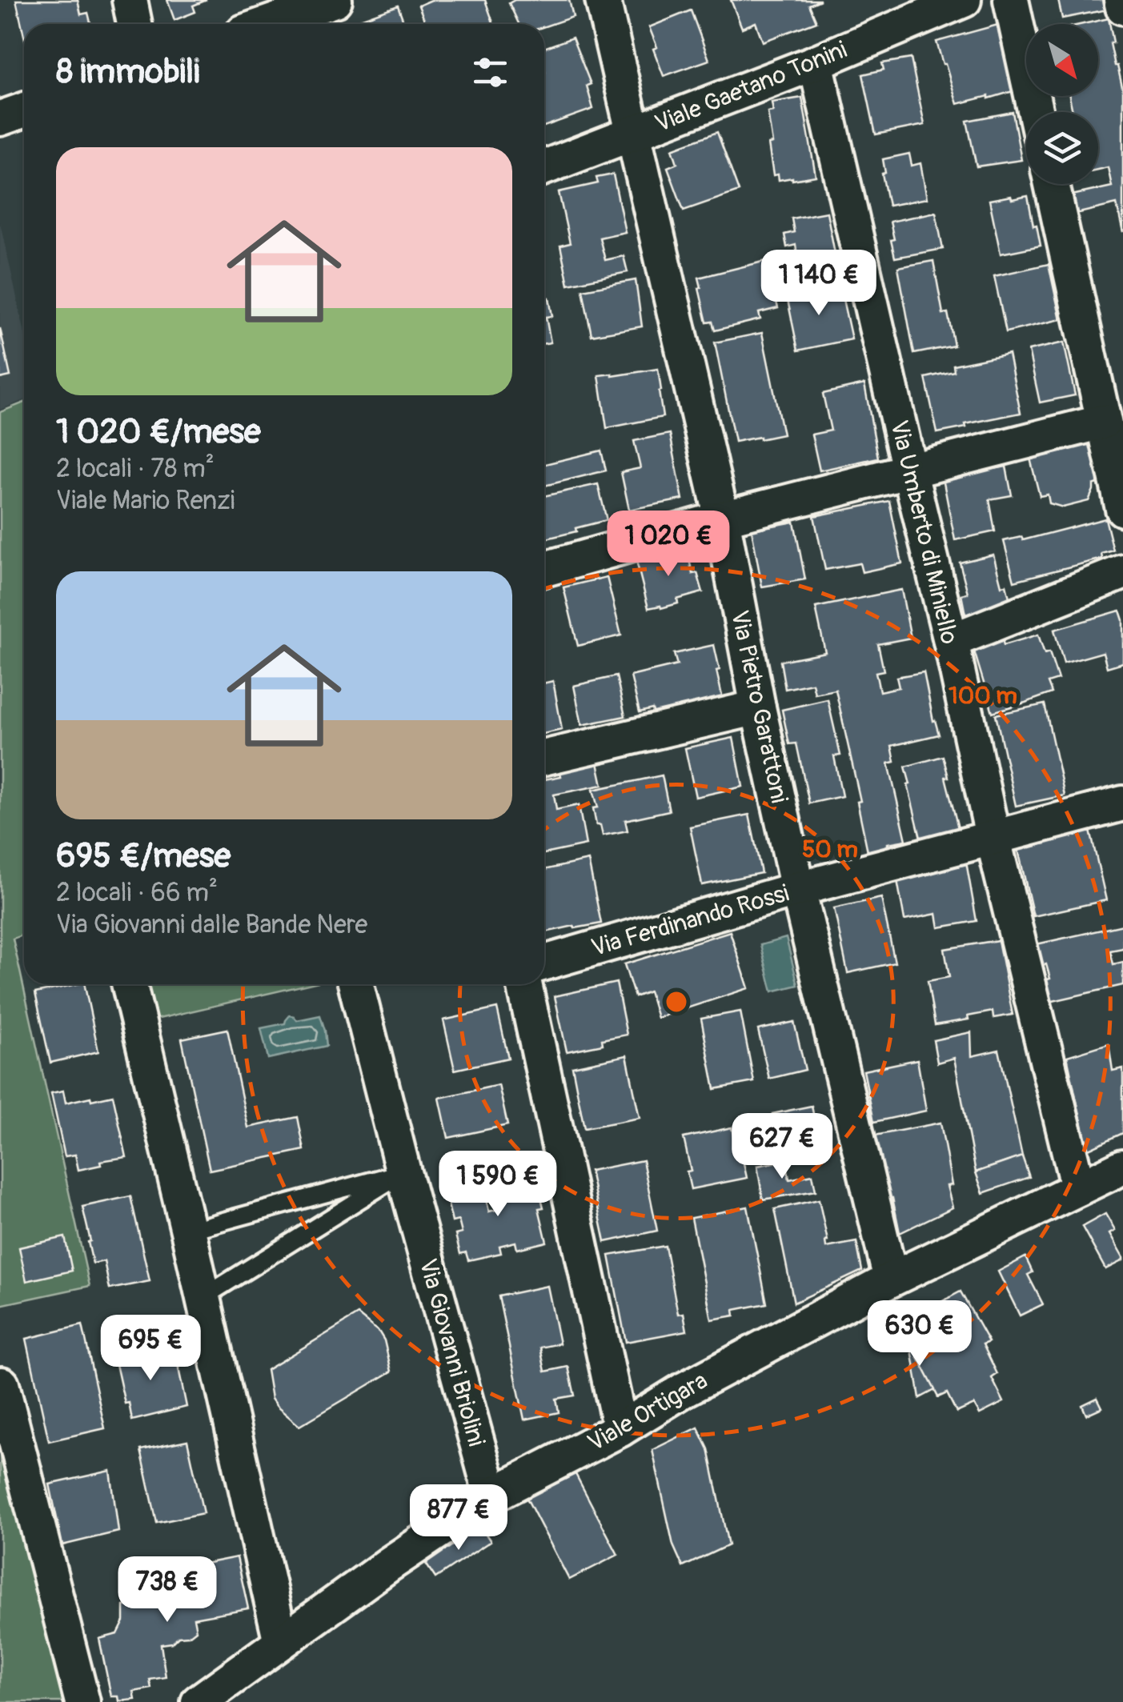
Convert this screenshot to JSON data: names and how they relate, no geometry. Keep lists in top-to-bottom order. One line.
{"streets":{"street":["Viale Gaetano Tonini","Via Umberto di Miniello","Via Pietro Garattoni","Via Ferdinando Rossi","Via Giovanni Briolini","Viale Ortigara"]},"crossings":[["Viale Gaetano Tonini","Via Umberto di Miniello"],["Viale Gaetano Tonini","Via Pietro Garattoni"],["Via Umberto di Miniello","Via Ferdinando Rossi"],["Via Umberto di Miniello","Viale Ortigara"],["Via Pietro Garattoni","Via Ferdinando Rossi"],["Via Pietro Garattoni","Viale Ortigara"],["Via Giovanni Briolini","Viale Ortigara"]],"north":"bottom right","page":{"heading":"8 immobili","list":[{"name":"1 020 €/mese","note":"2 locali · 78 m² · Viale Mario Renzi"},{"name":"695 €/mese","note":"2 locali · 66 m² · Via Giovanni dalle Bande Nere"}],"price":["1 140 €","1 020 €","627 €","1 590 €","630 €","695 €","877 €","738 €"]},"rings":["100 m","50 m"]}
